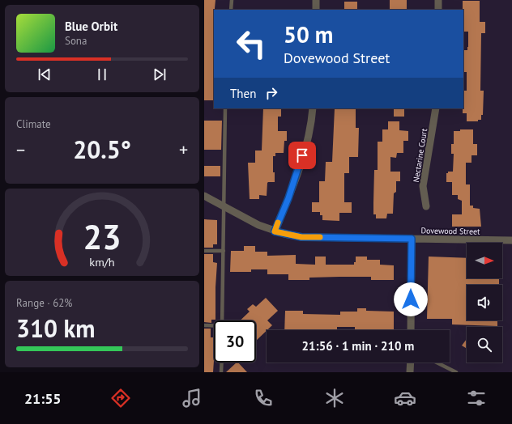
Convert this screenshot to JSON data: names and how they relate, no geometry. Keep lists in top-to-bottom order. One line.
{"streets":{"street":["Nectarine Court","Dovewood Street"]},"north":"right","page":{"turn":["50 m","Dovewood Street"],"song":["Blue Orbit","Sona"],"then":"Then","tile":["Climate",["Range · 62%","310 km"]],"heat":["−","20.5°","+"],"limit":"30","trip":"21:56 · 1 min · 210 m","tabs":"21:55","gauge":["23","km/h"]}}
